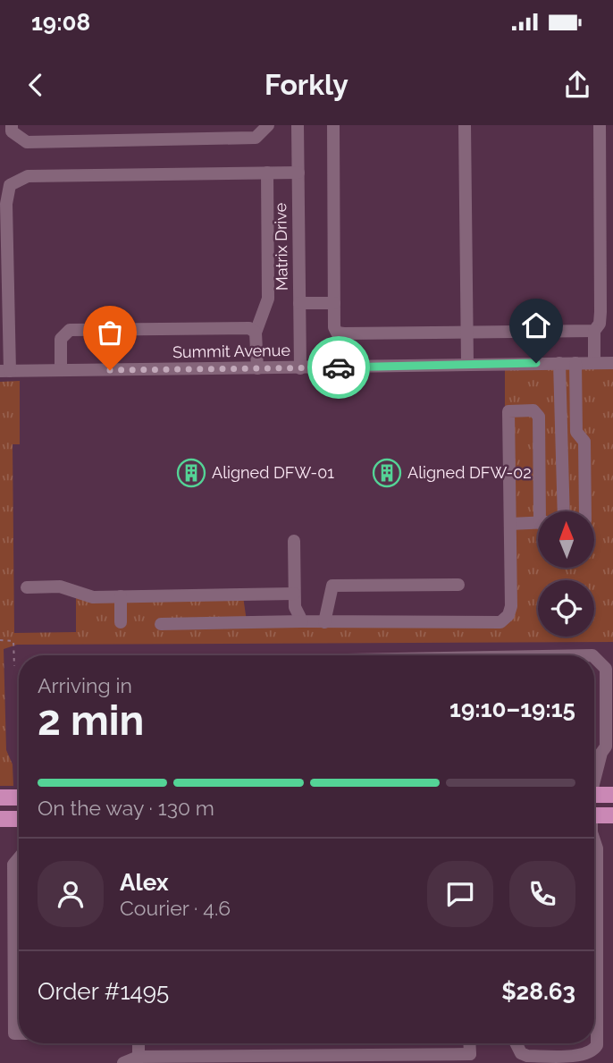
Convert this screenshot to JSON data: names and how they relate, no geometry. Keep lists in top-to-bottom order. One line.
{"streets":{"street":["Matrix Drive","Summit Avenue"]},"crossings":[["Matrix Drive","Summit Avenue"]],"places":{"building":["Aligned DFW-01","Aligned DFW-02"]},"north":"top","page":{"status":"19:08","header":"Forkly","heading":["2 min","Arriving in","19:10–19:15"],"panel":["Alex","Courier · 4.6","Order #1495","$28.63"],"bar":"On the way · 130 m"}}
